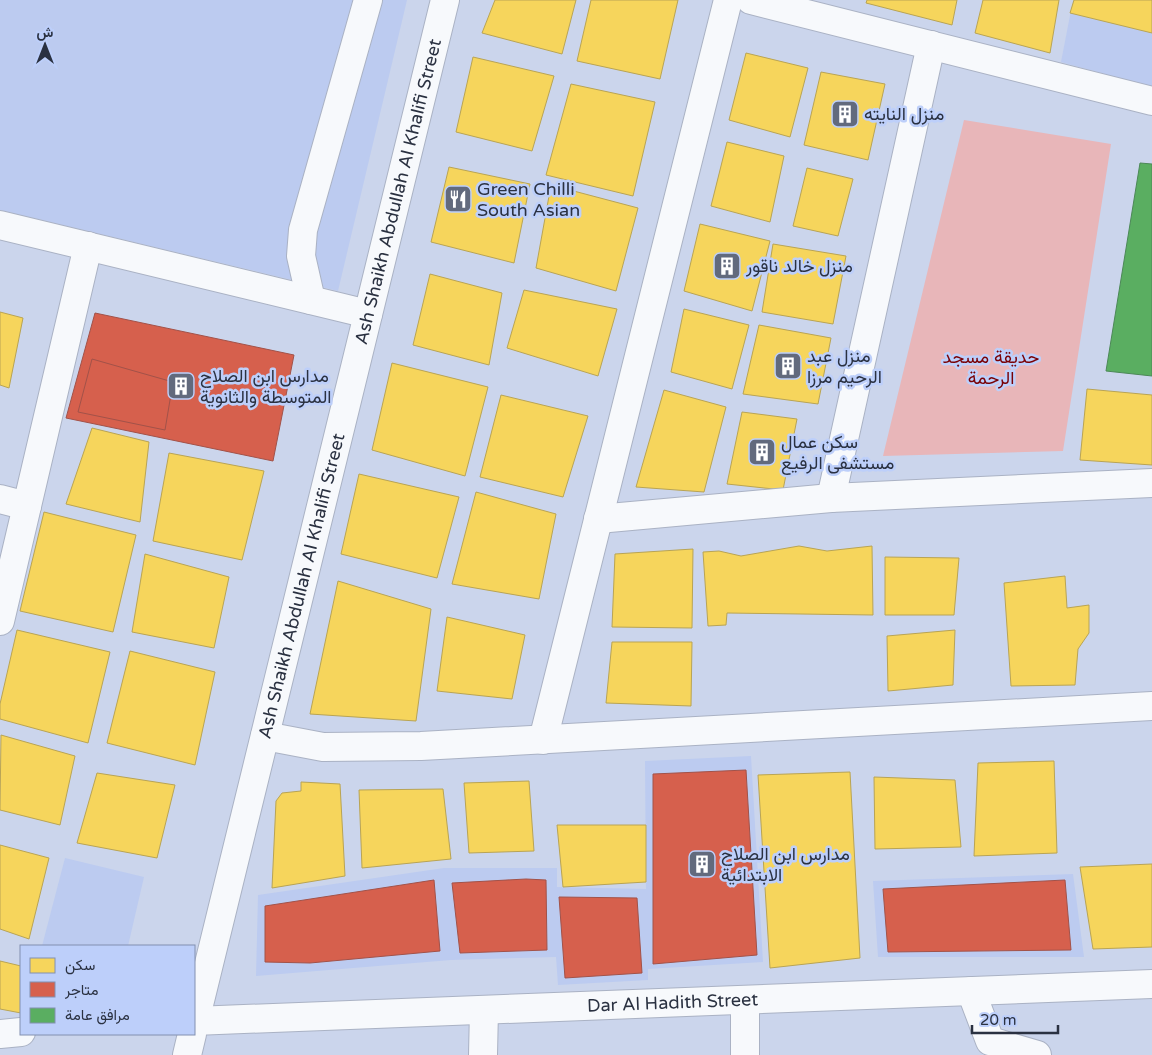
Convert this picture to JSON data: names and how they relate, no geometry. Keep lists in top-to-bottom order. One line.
{"streets":{"street":["Ash Shaikh Abdullah Al Khalifi Street","Dar Al Hadith Street"]},"parks":["حديقة مسجد الرحمة"],"places":{"building":["منزل النايته","منزل خالد ناقور","منزل عبد الرحيم مرزا","مدارس ابن الصلاح المتوسطة والثانوية","سكن عمال مستشفى الرفيع","مدارس ابن الصلاح الابتدائية"],"restaurant":["Green Chilli South Asian"]},"legend":["سكن","متاجر","مرافق عامة"],"scale_bar":"20 m","north":"top"}
